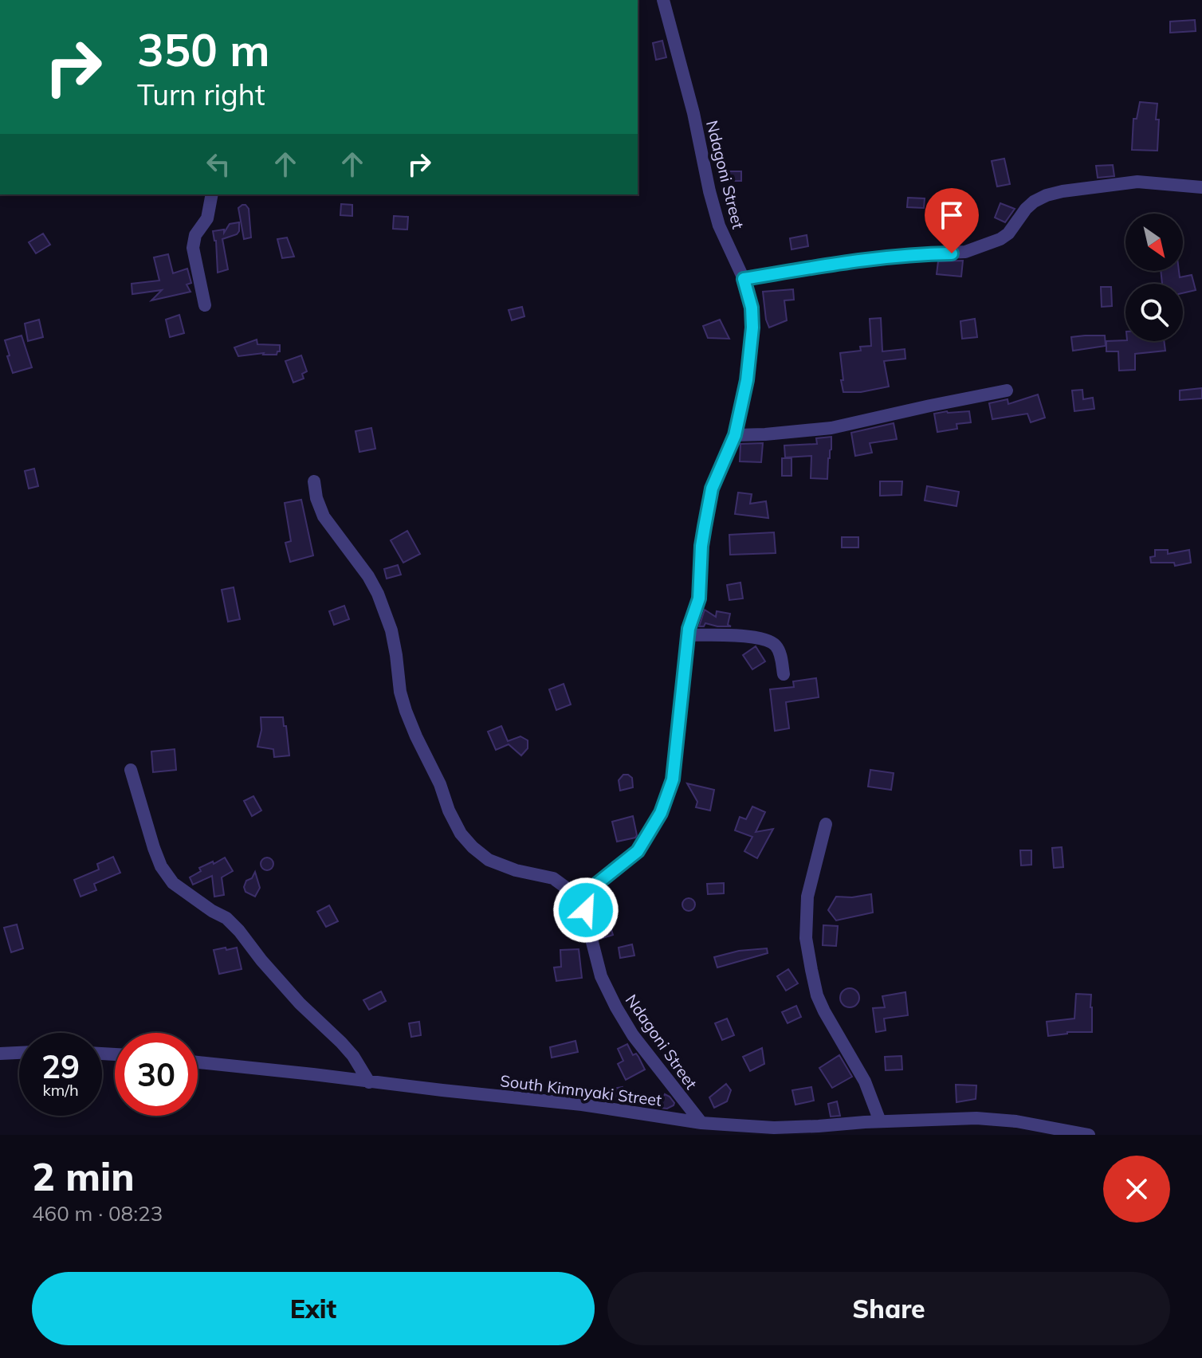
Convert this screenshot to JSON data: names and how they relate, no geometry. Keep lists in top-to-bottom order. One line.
{"streets":{"street":["Ndagoni Street","South Kimnyaki Street"]},"crossings":[["Ndagoni Street","South Kimnyaki Street"]],"north":"bottom right","page":{"turn":["350 m","Turn right"],"speed":"29 km/h","limit":"30","heading":["2 min","460 m · 08:23"],"buttons":["Exit","Share"]}}
